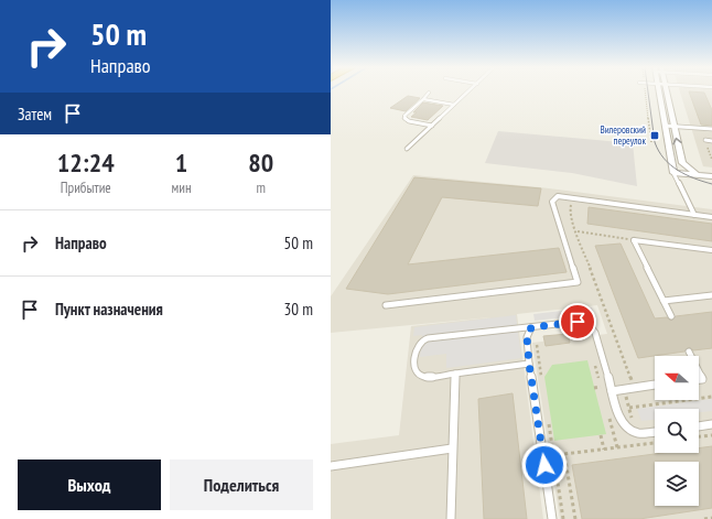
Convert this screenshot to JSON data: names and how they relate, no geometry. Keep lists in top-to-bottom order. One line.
{"places":{"transit":["Вилеровский переулок"]},"north":"left","page":{"turn":["50 m","Направо"],"then":"Затем","eta":["12:24","Прибытие","1","мин","80","m"],"list":[{"name":"Направо","value":"50 m"},{"name":"Пункт назначения","value":"30 m"}],"buttons":["Выход","Поделиться"]}}
